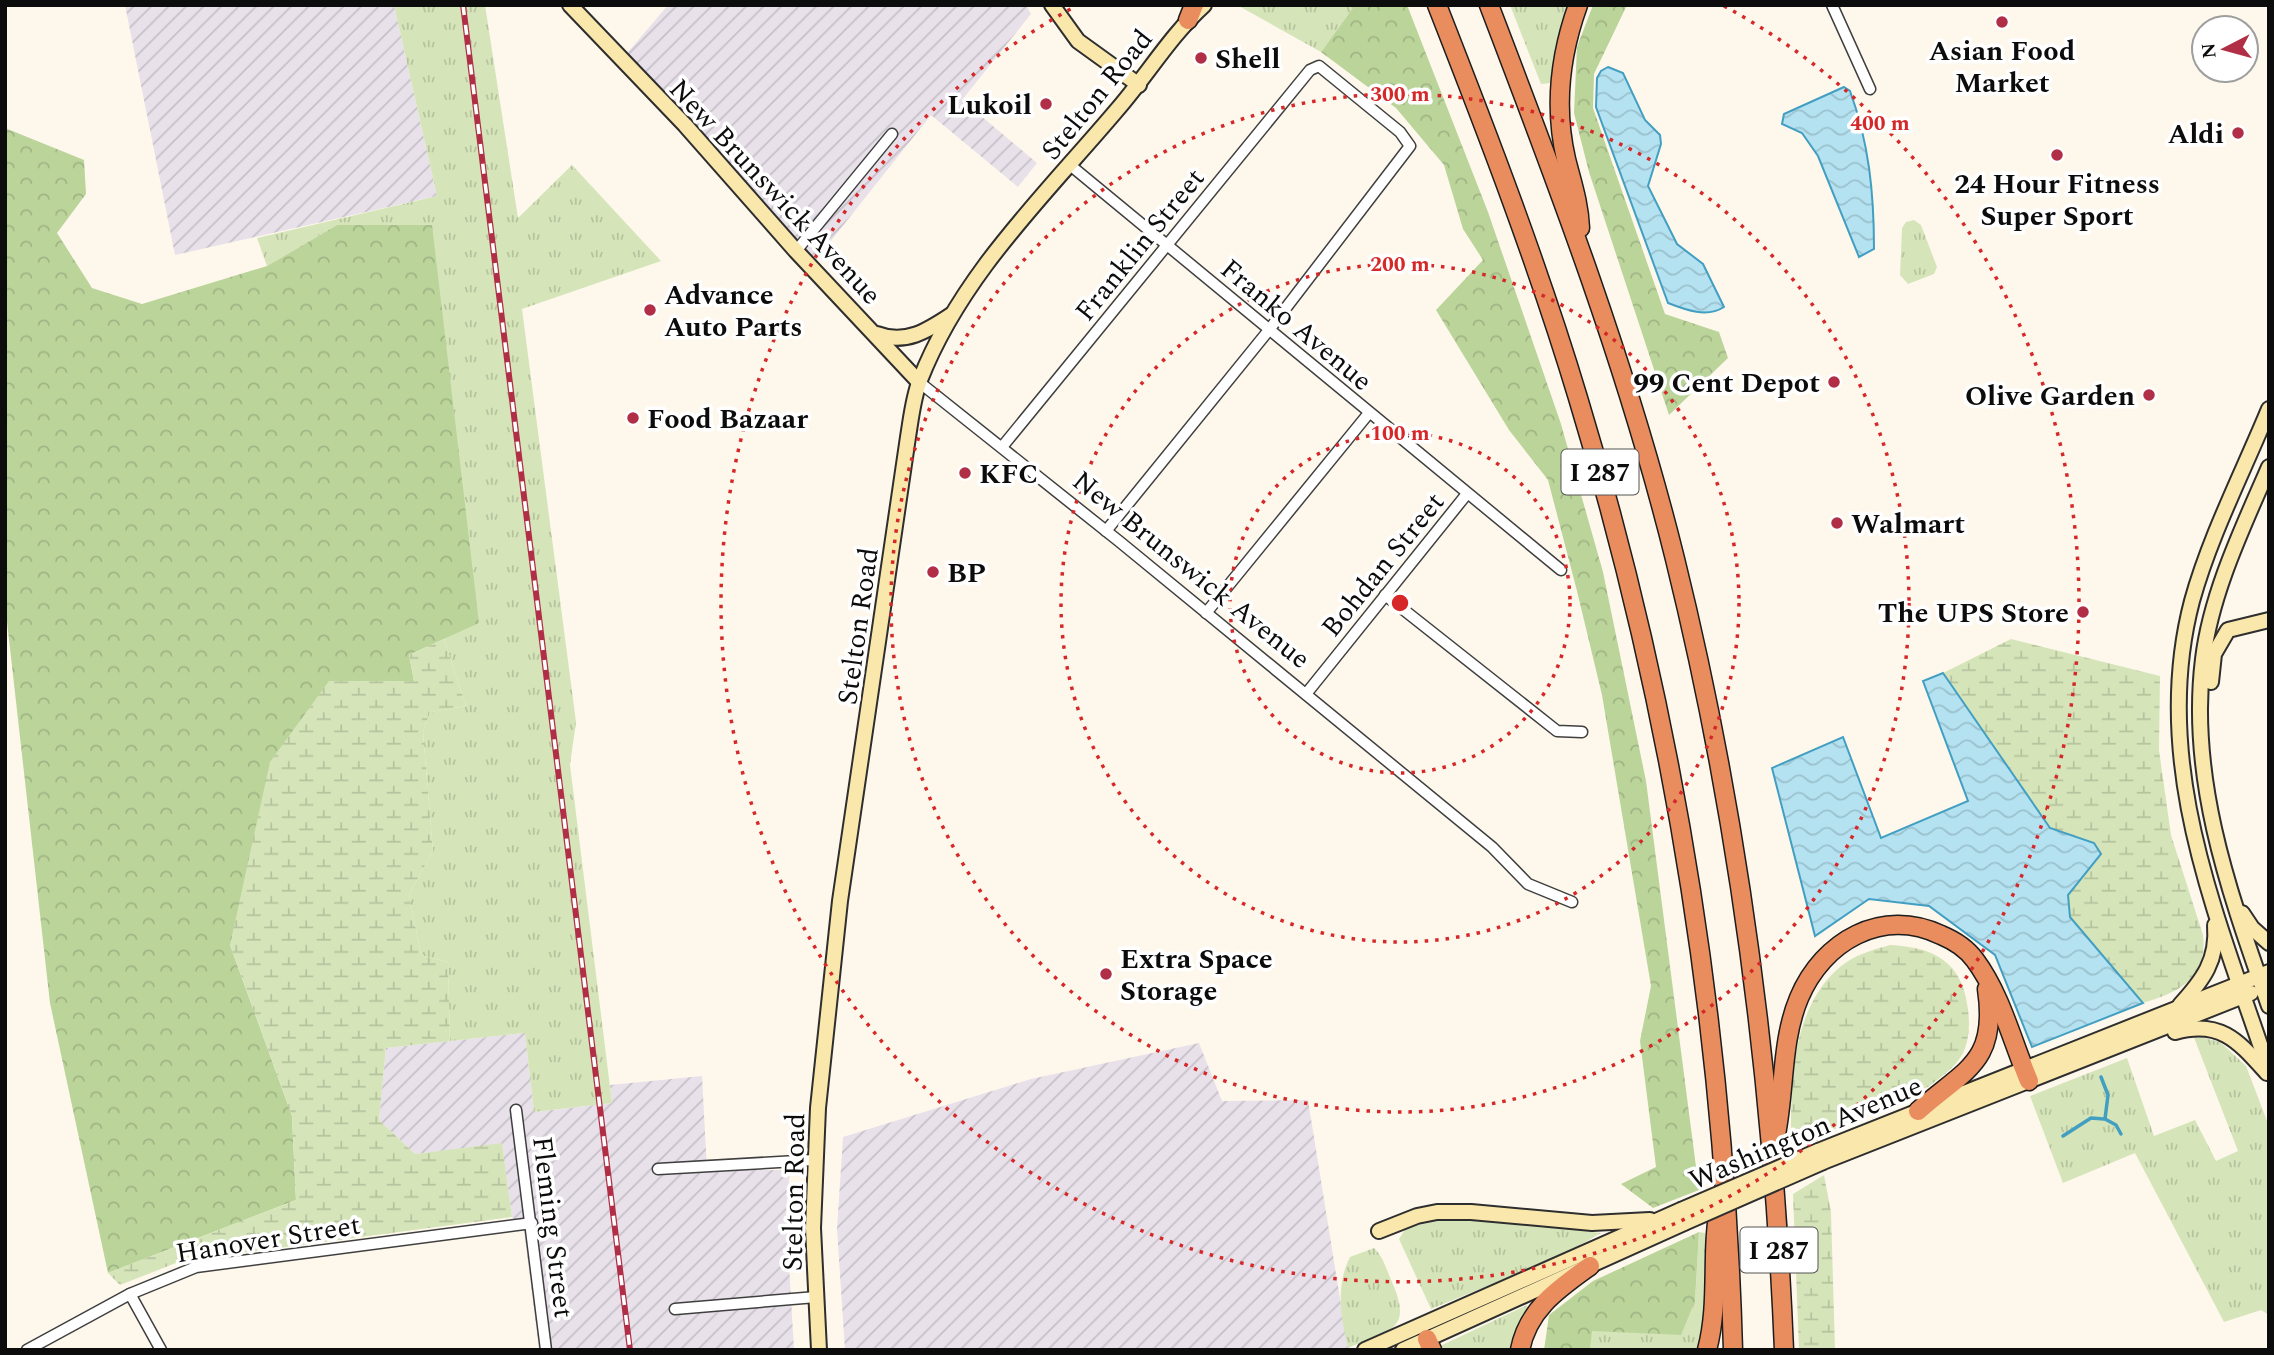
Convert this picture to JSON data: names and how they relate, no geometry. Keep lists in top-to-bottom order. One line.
{"streets":{"highway":["I 287"],"main road":["Stelton Road","New Brunswick Avenue","Washington Avenue"],"street":["Franklin Street","Franko Avenue","Bohdan Street","Fleming Street","Hanover Street"]},"crossings":[["Stelton Road","New Brunswick Avenue"],["Stelton Road","Franko Avenue"],["New Brunswick Avenue","Franklin Street"],["New Brunswick Avenue","Bohdan Street"],["Franklin Street","Franko Avenue"],["Franko Avenue","Bohdan Street"],["Fleming Street","Hanover Street"]],"places":["Asian Food Market","Shell","Lukoil","Aldi","24 Hour Fitness Super Sport","Advance Auto Parts","99 Cent Depot","Olive Garden","Food Bazaar","KFC","Walmart","BP","The UPS Store","Extra Space Storage"],"north":"left","rings":["300 m","400 m","200 m","100 m"]}
